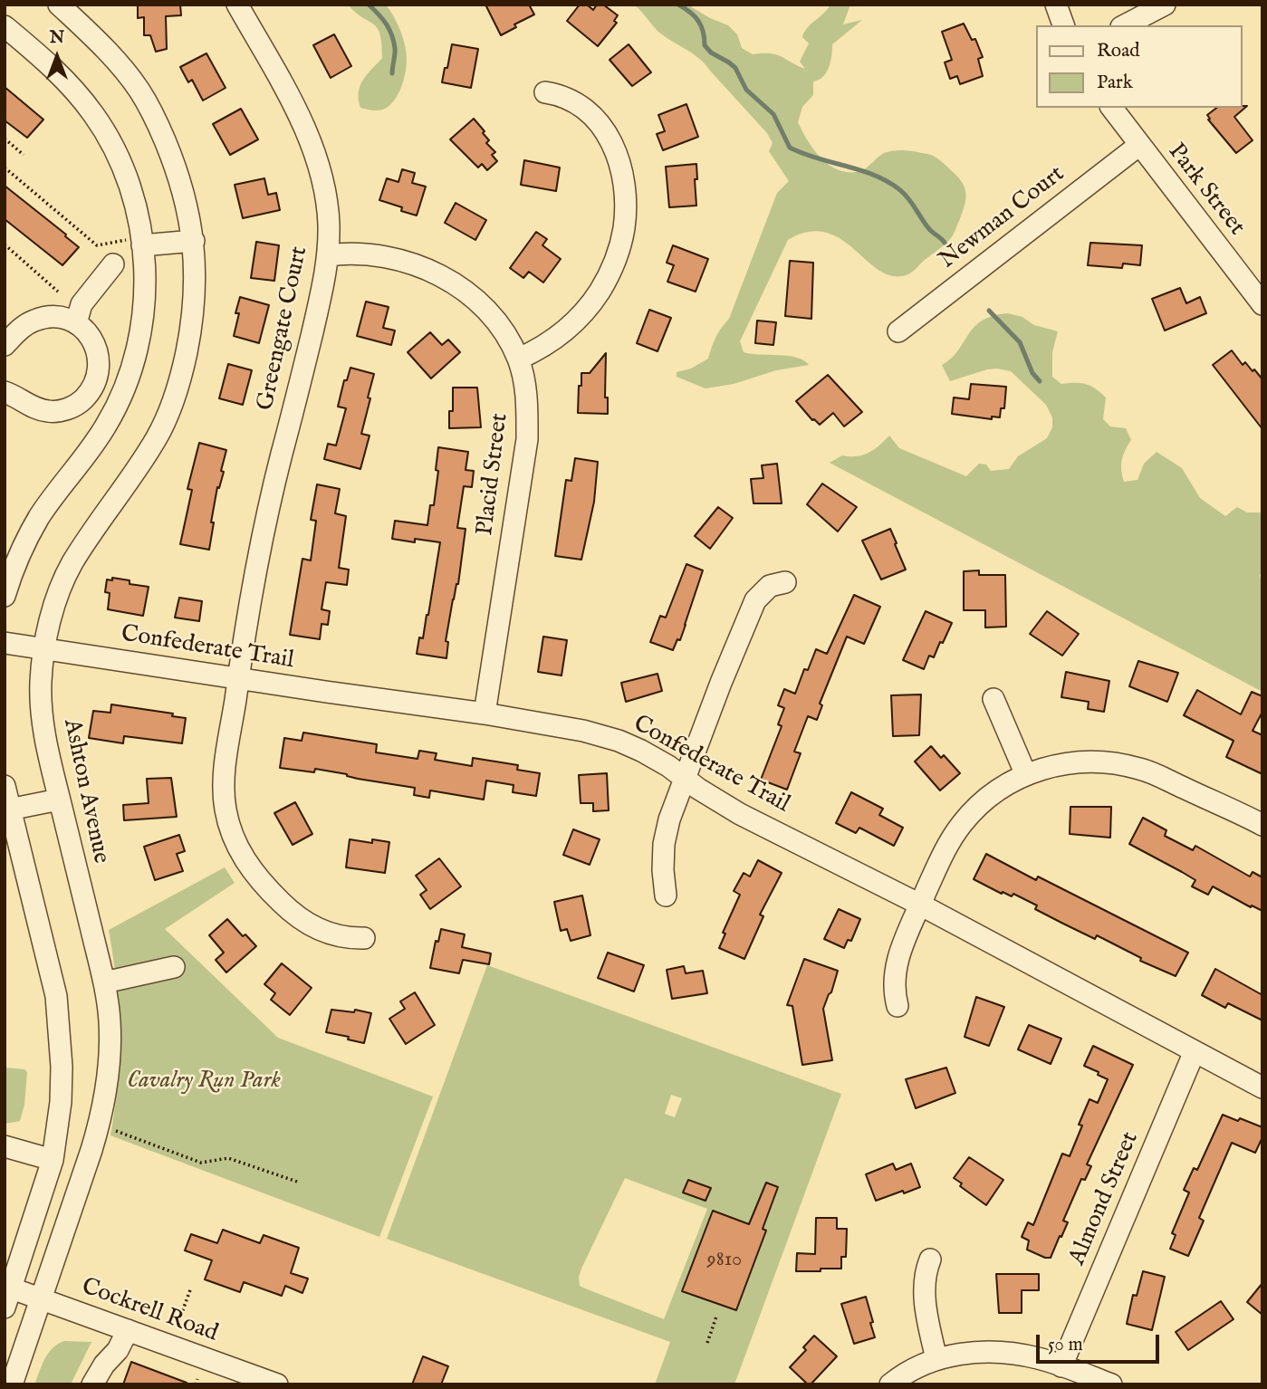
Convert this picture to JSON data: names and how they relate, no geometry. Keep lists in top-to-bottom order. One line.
{"streets":{"street":["Park Street","Newman Court","Greengate Court","Placid Street","Confederate Trail","Ashton Avenue","Almond Street","Cockrell Road"]},"crossings":[["Park Street","Newman Court"],["Greengate Court","Placid Street"],["Greengate Court","Confederate Trail"],["Placid Street","Confederate Trail"],["Confederate Trail","Ashton Avenue"],["Confederate Trail","Almond Street"],["Ashton Avenue","Cockrell Road"]],"parks":["Cavalry Run Park"],"house_numbers":["9810"],"legend":["Road","Park"],"scale_bar":"50 m","north":"top"}
